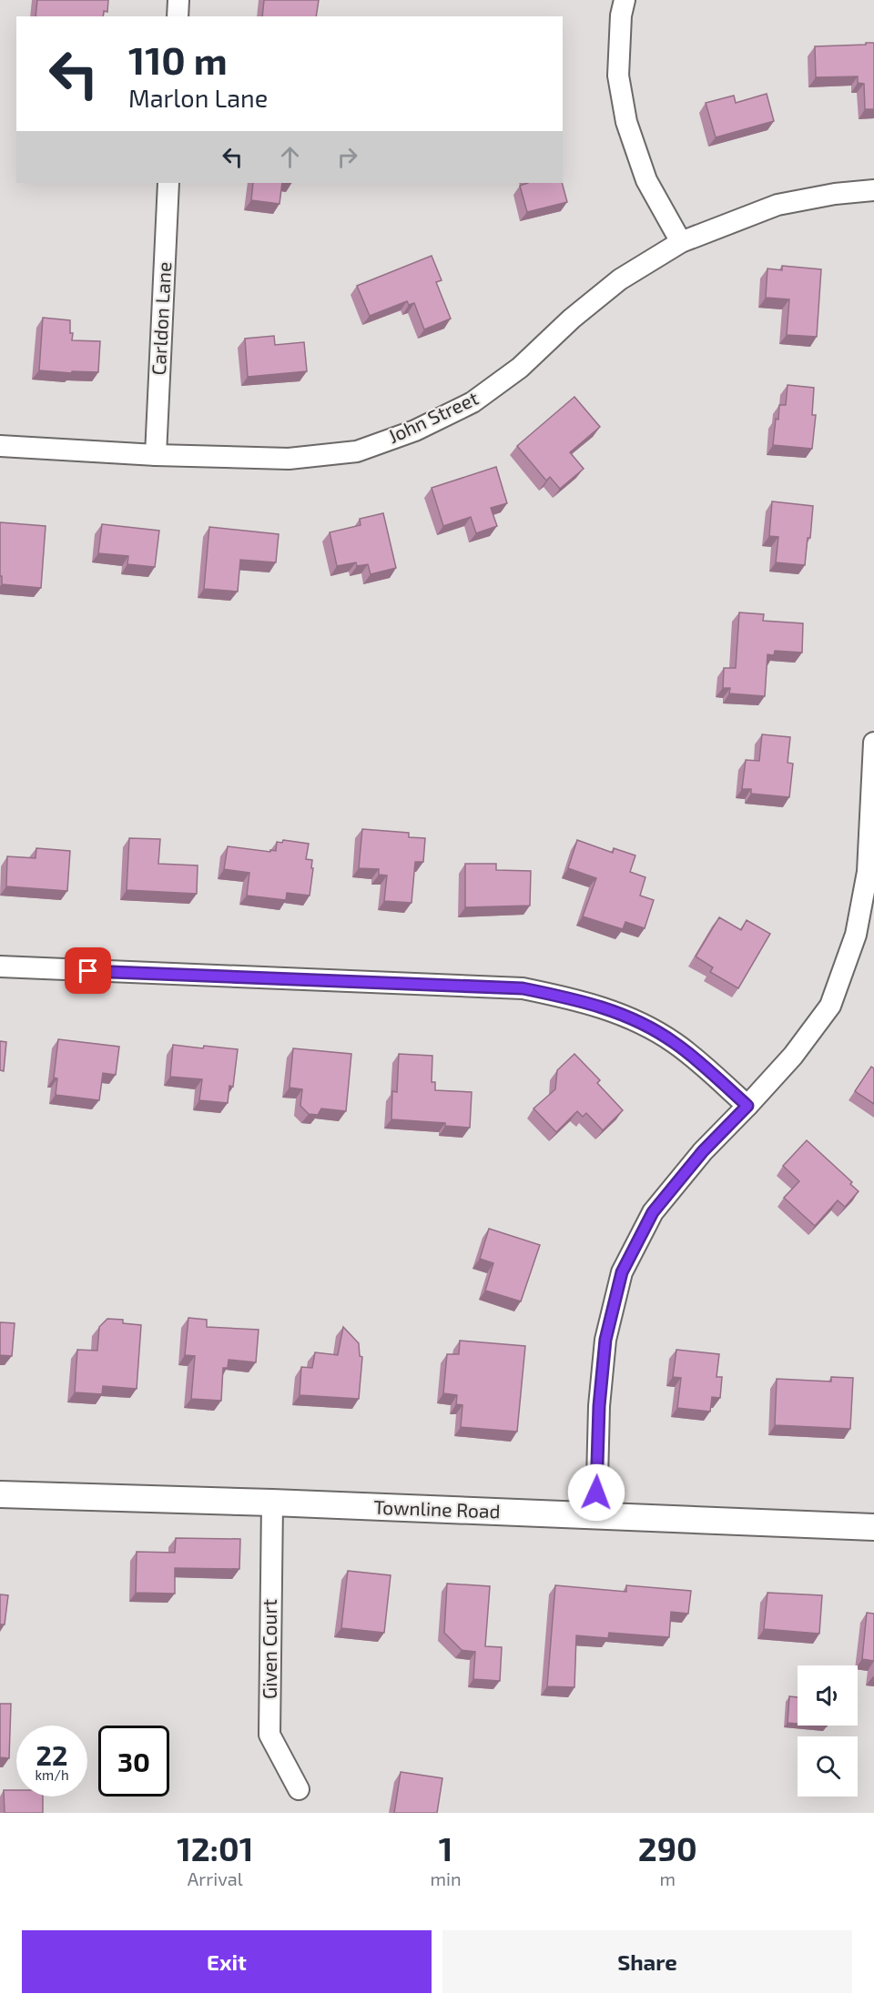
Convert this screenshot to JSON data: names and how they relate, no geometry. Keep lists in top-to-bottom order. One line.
{"streets":{"street":["Carldon Lane","John Street","Townline Road","Given Court"]},"crossings":[["Carldon Lane","John Street"],["Townline Road","Given Court"]],"page":{"turn":["110 m","Marlon Lane"],"speed":"22 km/h","limit":"30","eta":["12:01","Arrival","1","min","290","m"],"buttons":["Exit","Share"]}}
